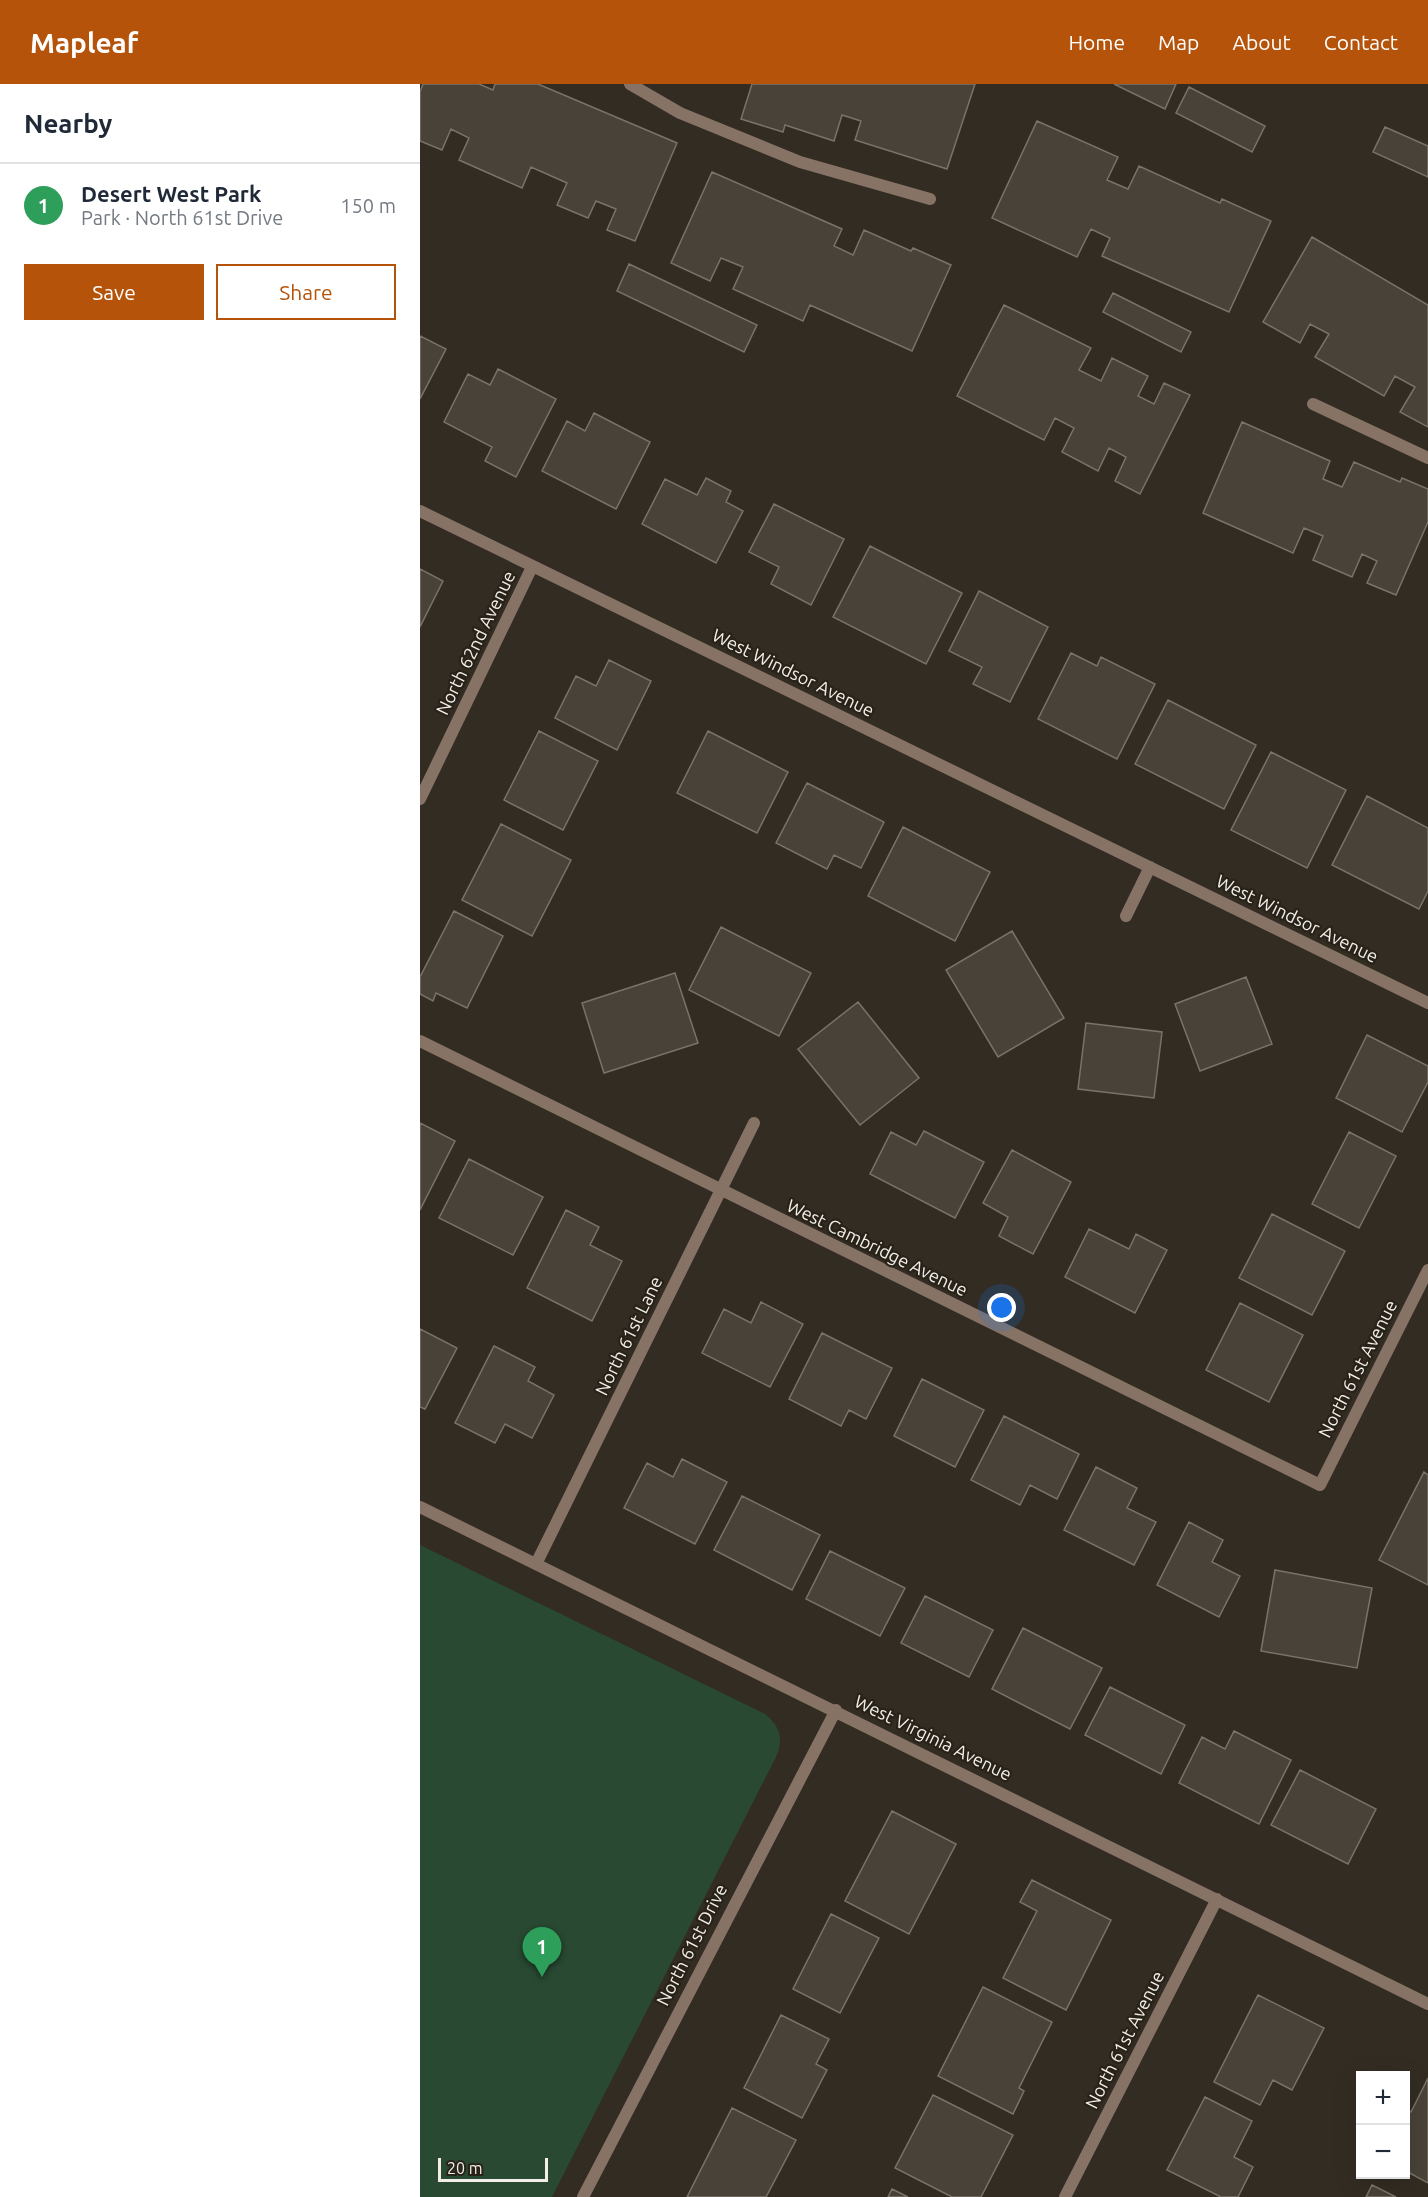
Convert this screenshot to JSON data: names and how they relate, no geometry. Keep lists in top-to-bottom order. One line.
{"streets":{"street":["North 62nd Avenue","West Windsor Avenue","West Cambridge Avenue","North 61st Lane","North 61st Avenue","West Virginia Avenue","North 61st Drive"]},"crossings":[["North 62nd Avenue","West Windsor Avenue"],["West Cambridge Avenue","North 61st Lane"],["West Cambridge Avenue","North 61st Avenue"],["North 61st Lane","West Virginia Avenue"],["North 61st Avenue","West Virginia Avenue"],["West Virginia Avenue","North 61st Drive"]],"scale_bar":"20 m","page":{"header":"Mapleaf","nav":["Home","Map","About","Contact"],"heading":"Nearby","list":[{"mark":"1","name":"Desert West Park","note":"Park · North 61st Drive","value":"150 m"}],"buttons":["Save","Share"],"pins":"1","map_buttons":["+","−"],"scale":"20 m"}}
